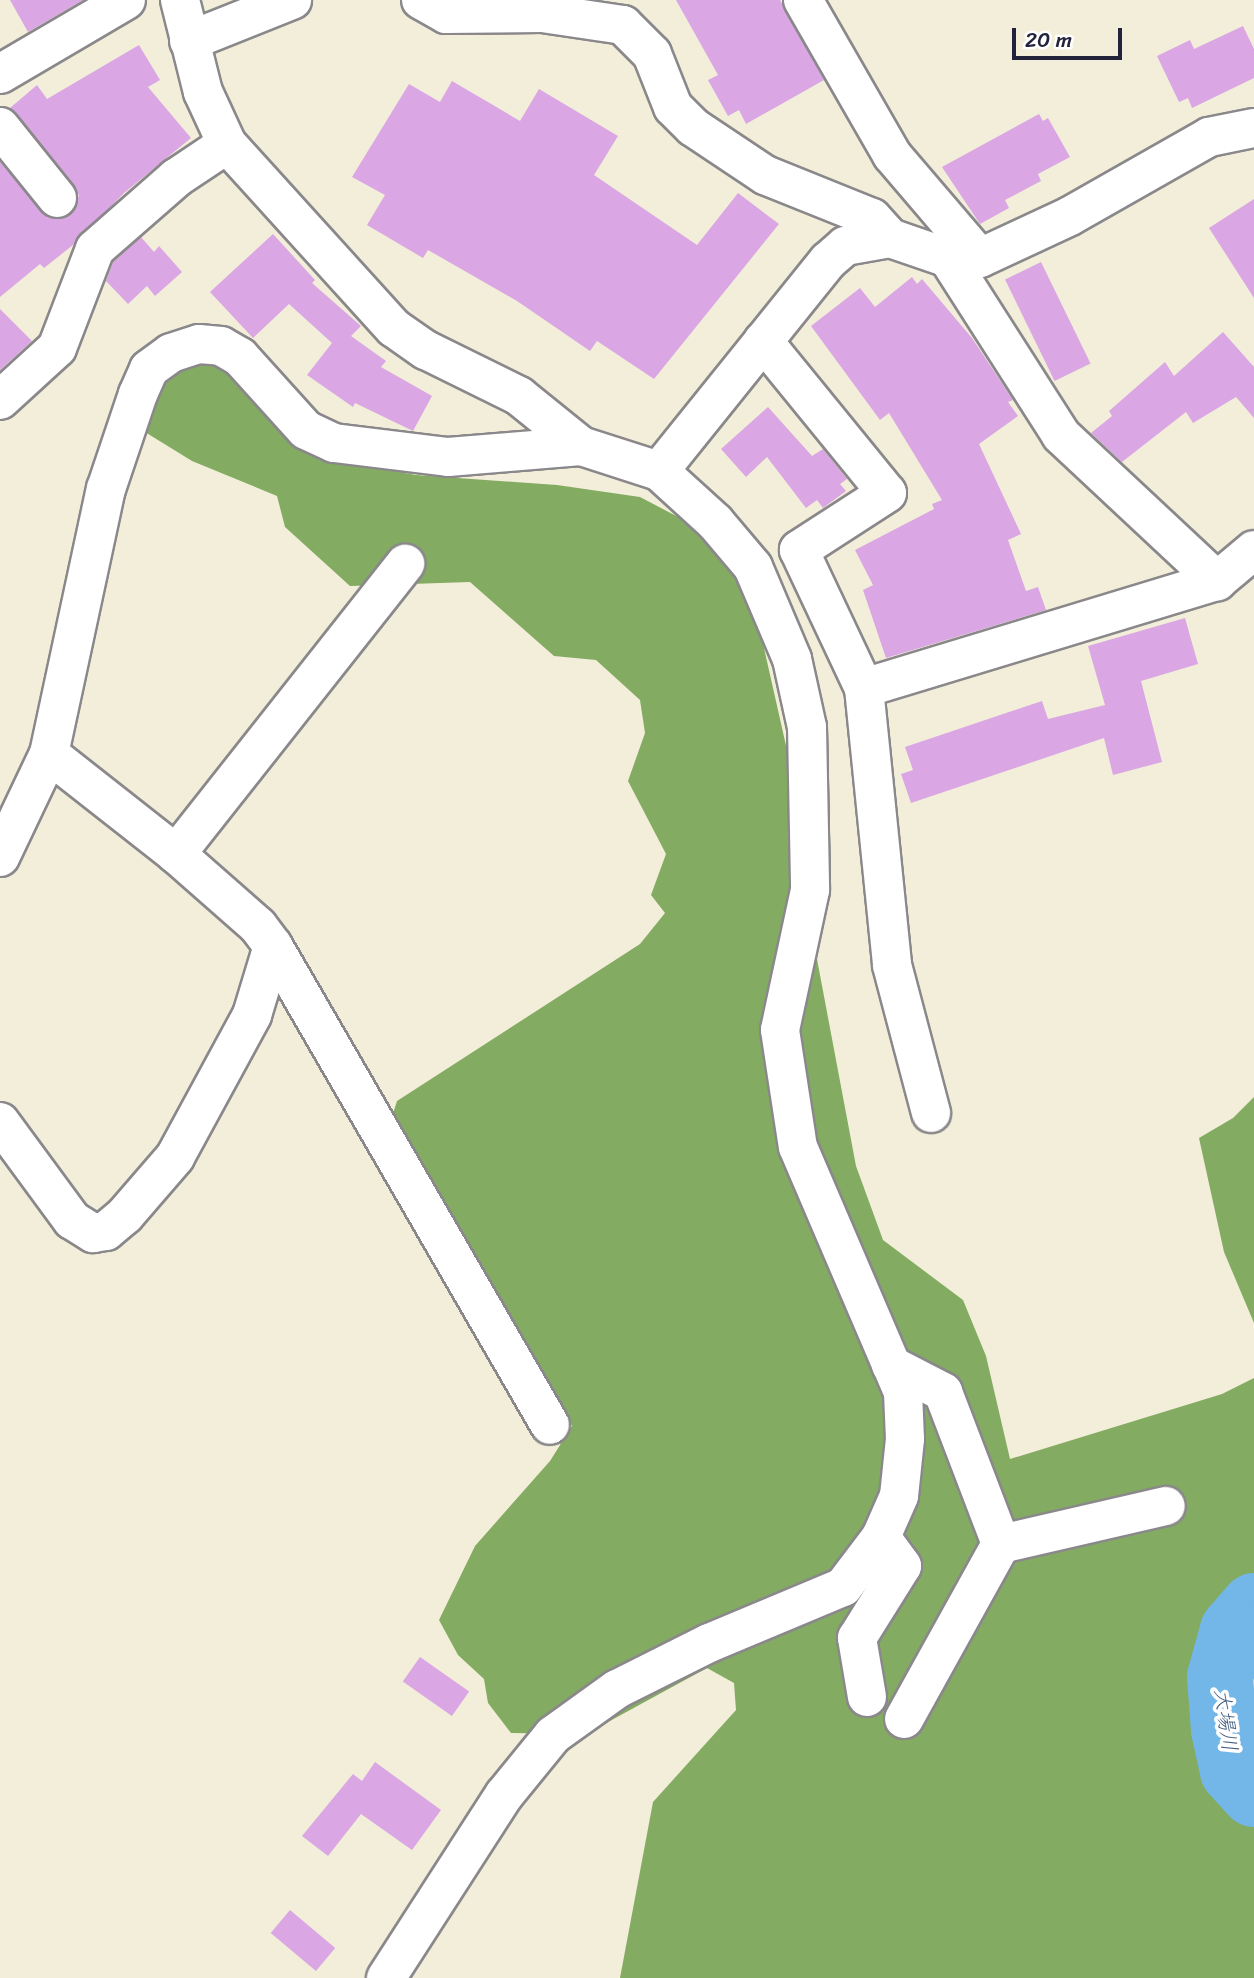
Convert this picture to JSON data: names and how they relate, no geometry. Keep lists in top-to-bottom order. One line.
{"water":["大場川"],"scale_bar":"20 m"}
